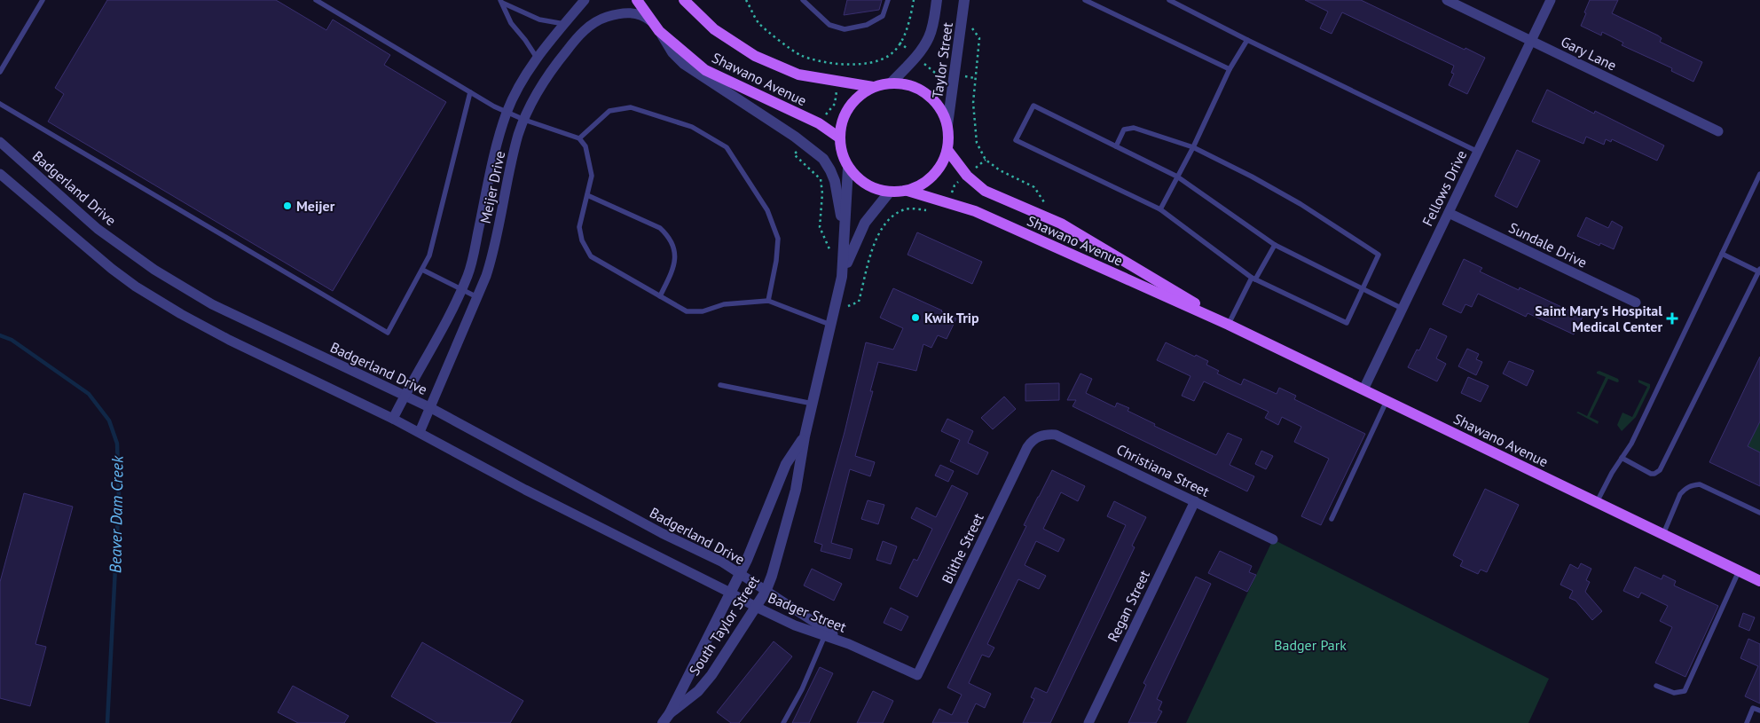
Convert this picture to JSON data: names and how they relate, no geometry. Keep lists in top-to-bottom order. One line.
{"streets":{"main road":["Shawano Avenue"],"street":["Gary Lane","Taylor Street","Meijer Drive","Badgerland Drive","Fellows Drive","Sundale Drive","Christiana Street","Blithe Street","Regan Street","Badger Street","South Taylor Street"]},"crossings":[["Gary Lane","Fellows Drive"],["Taylor Street","Shawano Avenue"],["Taylor Street","South Taylor Street"],["Shawano Avenue","Meijer Drive"],["Shawano Avenue","Fellows Drive"],["Shawano Avenue","South Taylor Street"],["Meijer Drive","Badgerland Drive"],["Badgerland Drive","Badger Street"],["Badgerland Drive","South Taylor Street"],["Fellows Drive","Sundale Drive"],["Christiana Street","Blithe Street"],["Christiana Street","Regan Street"],["Blithe Street","Badger Street"],["Badger Street","South Taylor Street"]],"water":["Beaver Dam Creek"],"parks":["Badger Park"],"places":{"other":["Meijer","Kwik Trip"],"health":["Saint Mary's Hospital Medical Center"]}}
